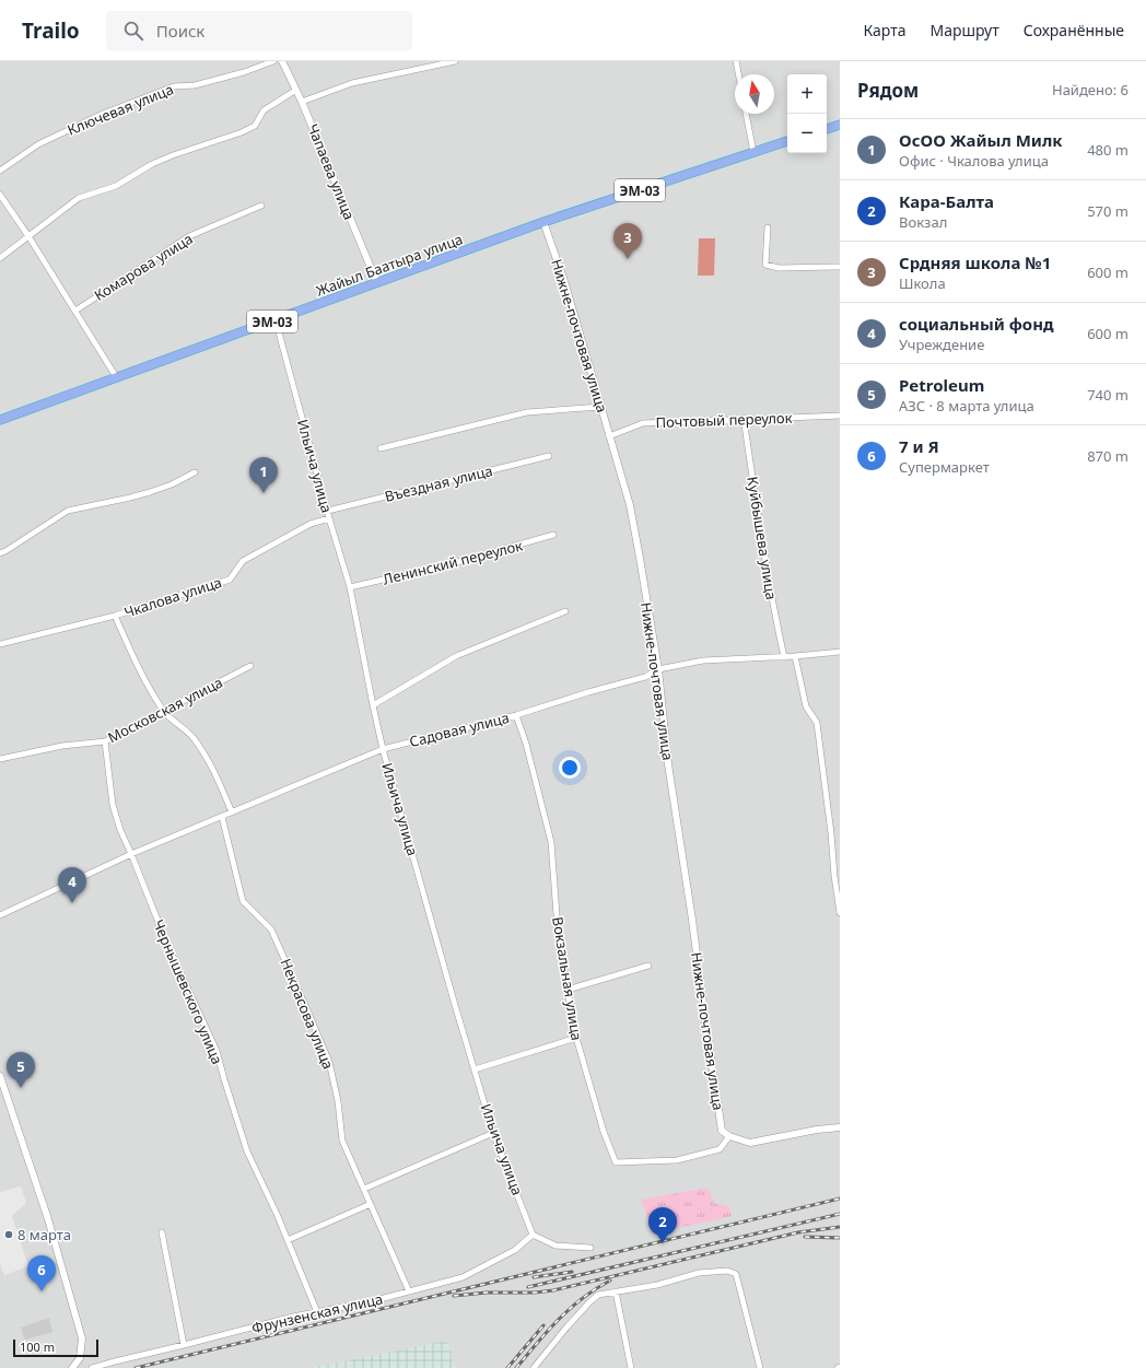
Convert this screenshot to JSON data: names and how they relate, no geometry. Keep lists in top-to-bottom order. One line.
{"streets":{"highway":["ЭМ-03","Жайыл Баатыра улица"],"street":["Ключевая улица","Чапаева улица","Комарова улица","Нижне-почтовая улица","Почтовый переулок","Ильича улица","Въездная улица","Куйбышева улица","Ленинский переулок","Чкалова улица","Московская улица","Садовая улица","Вокзальная улица","Чернышевского улица","Некрасова улица","Фрунзенская улица"]},"crossings":[["Чапаева улица","Жайыл Баатыра улица"],["Жайыл Баатыра улица","Нижне-почтовая улица"],["Жайыл Баатыра улица","Ильича улица"],["Нижне-почтовая улица","Почтовый переулок"],["Нижне-почтовая улица","Садовая улица"],["Нижне-почтовая улица","Вокзальная улица"],["Почтовый переулок","Куйбышева улица"],["Ильича улица","Въездная улица"],["Ильича улица","Ленинский переулок"],["Ильича улица","Чкалова улица"],["Ильича улица","Садовая улица"],["Ильича улица","Фрунзенская улица"],["Куйбышева улица","Садовая улица"],["Московская улица","Чернышевского улица"],["Садовая улица","Вокзальная улица"],["Садовая улица","Чернышевского улица"],["Садовая улица","Некрасова улица"],["Чернышевского улица","Фрунзенская улица"],["Некрасова улица","Фрунзенская улица"]],"places":["8 марта"],"scale_bar":"100 m","north":"top","page":{"header":"Trailo","search":"Поиск","nav":["Карта","Маршрут","Сохранённые"],"heading":["Рядом","Найдено: 6"],"map_buttons":["+","−"],"list":[{"mark":"1","name":"ОсОО Жайыл Милк","note":"Офис · Чкалова улица","value":"480 m"},{"mark":"2","name":"Кара-Балта","note":"Вокзал","value":"570 m"},{"mark":"3","name":"Срдняя школа №1","note":"Школа","value":"600 m"},{"mark":"4","name":"социальный фонд","note":"Учреждение","value":"600 m"},{"mark":"5","name":"Petroleum","note":"АЗС · 8 марта улица","value":"740 m"},{"mark":"6","name":"7 и Я","note":"Супермаркет","value":"870 m"}],"pins":["3","1","4","5","2","6"],"scale":"100 m"}}
